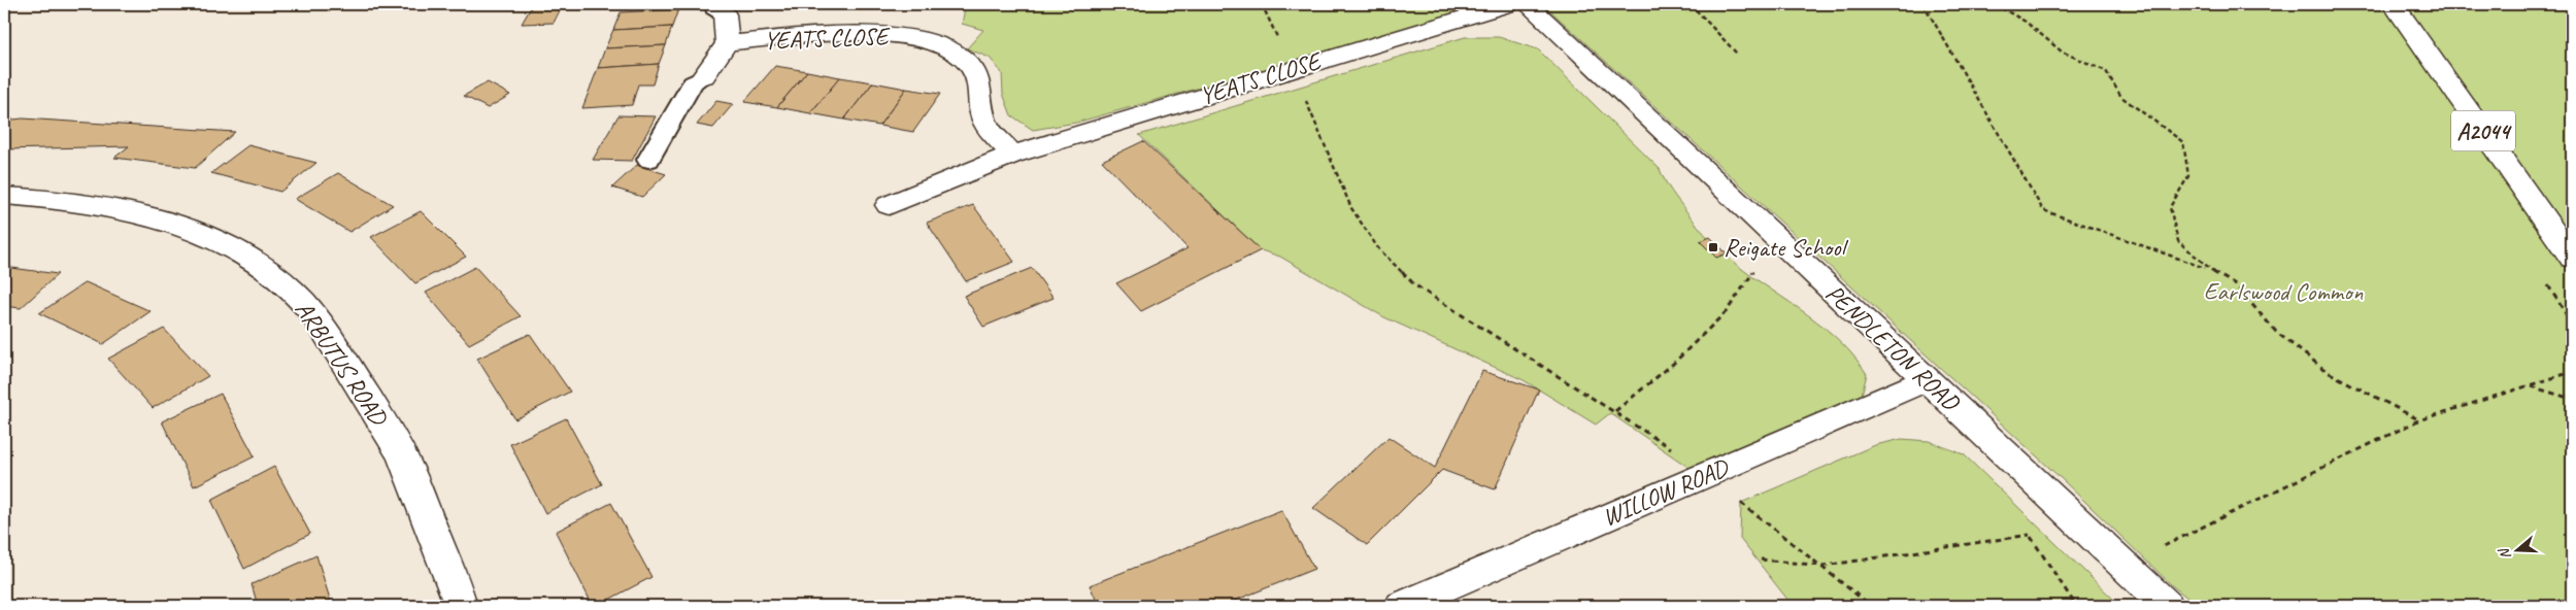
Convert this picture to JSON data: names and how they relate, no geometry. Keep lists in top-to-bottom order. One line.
{"streets":{"street":["YEATS CLOSE","A2044","PENDLETON ROAD","ARBUTUS ROAD","WILLOW ROAD"]},"crossings":[["PENDLETON ROAD","WILLOW ROAD"]],"parks":["Earlswood Common"],"places":{"transit":["Reigate School"]},"north":"left"}
